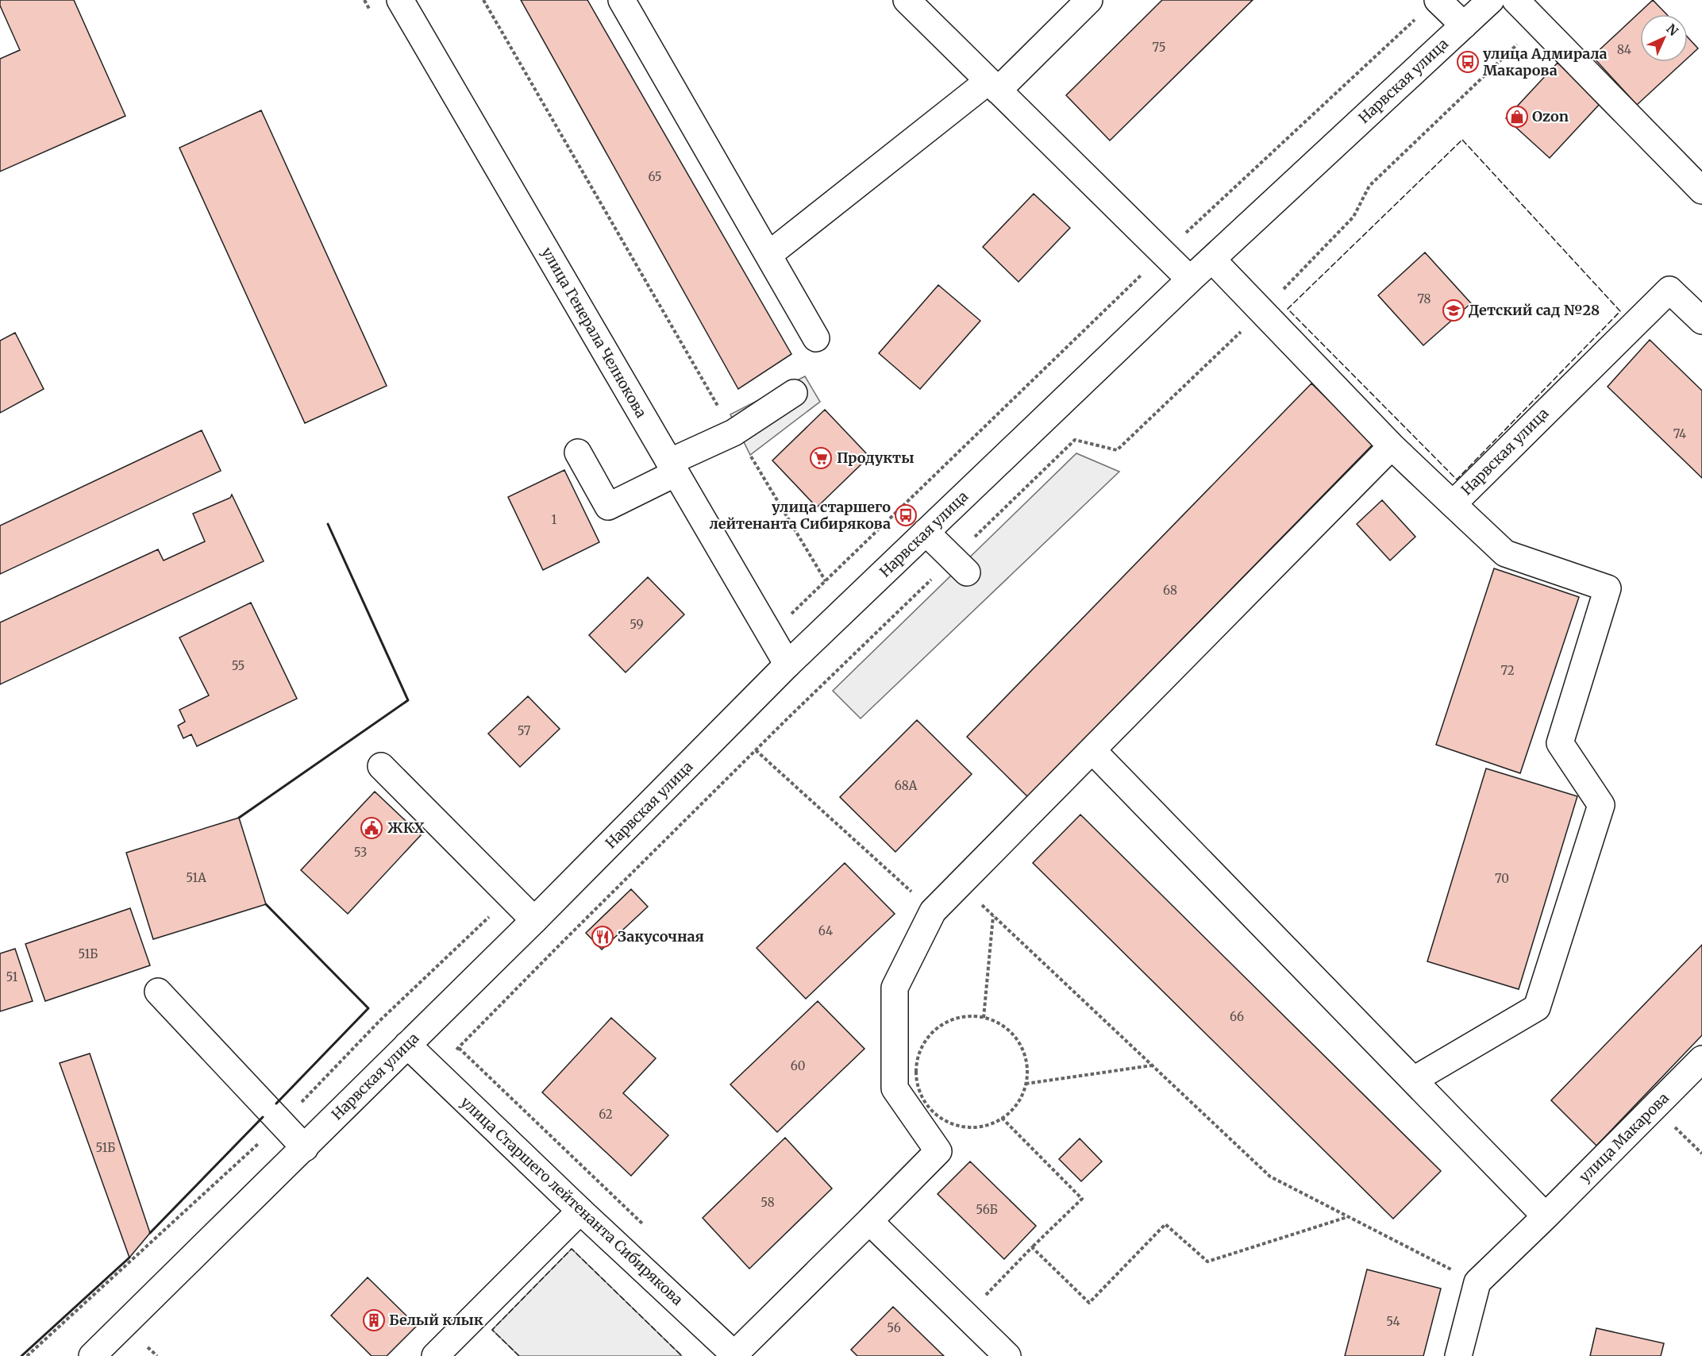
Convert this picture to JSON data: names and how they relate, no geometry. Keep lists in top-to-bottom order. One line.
{"streets":{"main road":["Нарвская улица","улица Генерала Челнокова","улица Макарова","улица Старшего лейтенанта Сибирякова"]},"crossings":[["Нарвская улица","улица Генерала Челнокова"],["Нарвская улица","улица Старшего лейтенанта Сибирякова"]],"places":{"bus stop":["улица Адмирала Макарова","улица старшего лейтенанта Сибирякова"],"shop":["Ozon"],"school or university":["Детский сад №28"],"supermarket":["Продукты"],"public building":["ЖКХ"],"restaurant":["Закусочная"],"building":["Белый клык"]},"house_numbers":["75","84","65","78","74","1","68","59","55","72","57","68А","53","51А","70","64","51Б","51","66","60","62","51Б","58","56Б","54","56"],"north":"top right"}
